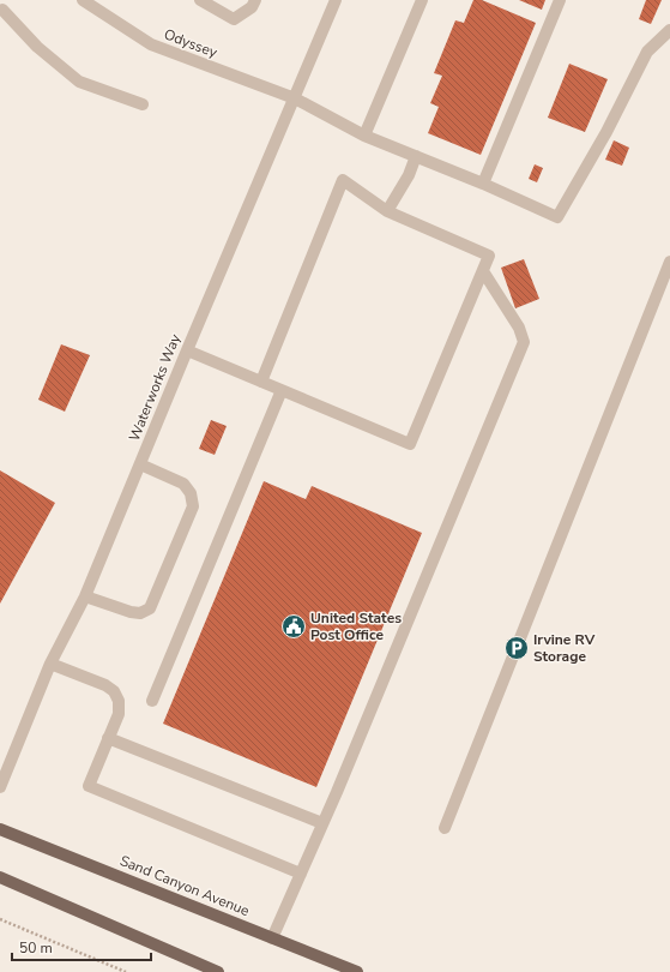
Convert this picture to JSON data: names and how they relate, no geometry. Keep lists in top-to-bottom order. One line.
{"streets":{"main road":["Sand Canyon Avenue"],"street":["Odyssey","Waterworks Way"]},"crossings":[["Odyssey","Waterworks Way"]],"places":{"public building":["United States Post Office"],"parking":["Irvine RV Storage"]},"scale_bar":"50 m"}
